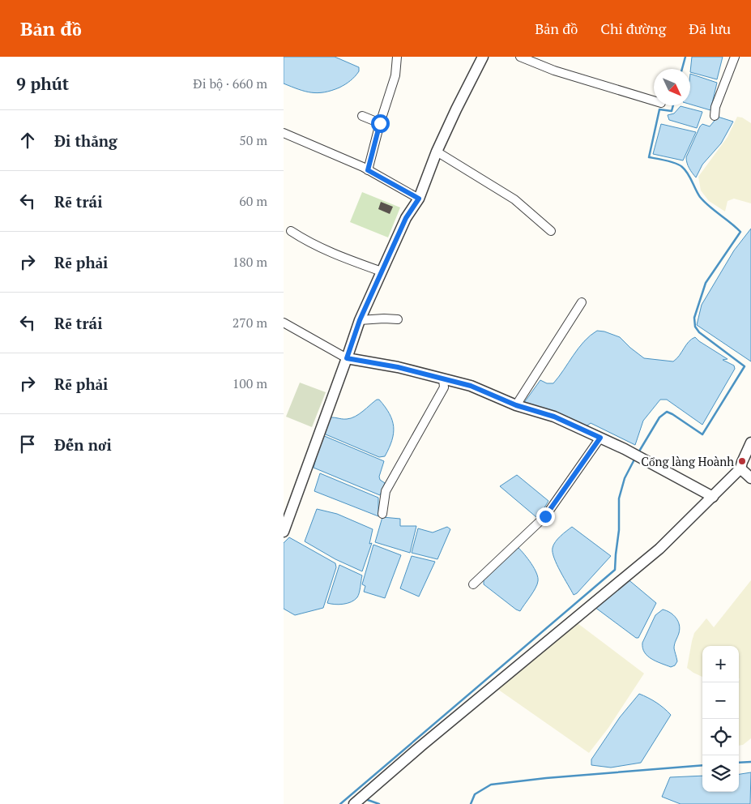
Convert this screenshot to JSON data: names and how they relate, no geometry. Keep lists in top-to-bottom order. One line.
{"places":["Cổng làng Hoành"],"north":"bottom right","page":{"header":"Bản đồ","nav":["Bản đồ","Chỉ đường","Đã lưu"],"heading":["9 phút","Đi bộ · 660 m"],"list":[["Đi thẳng","50 m"],["Rẽ trái","60 m"],["Rẽ phải","180 m"],["Rẽ trái","270 m"],["Rẽ phải","100 m"],"Đến nơi"],"map_buttons":["+","−"]}}
